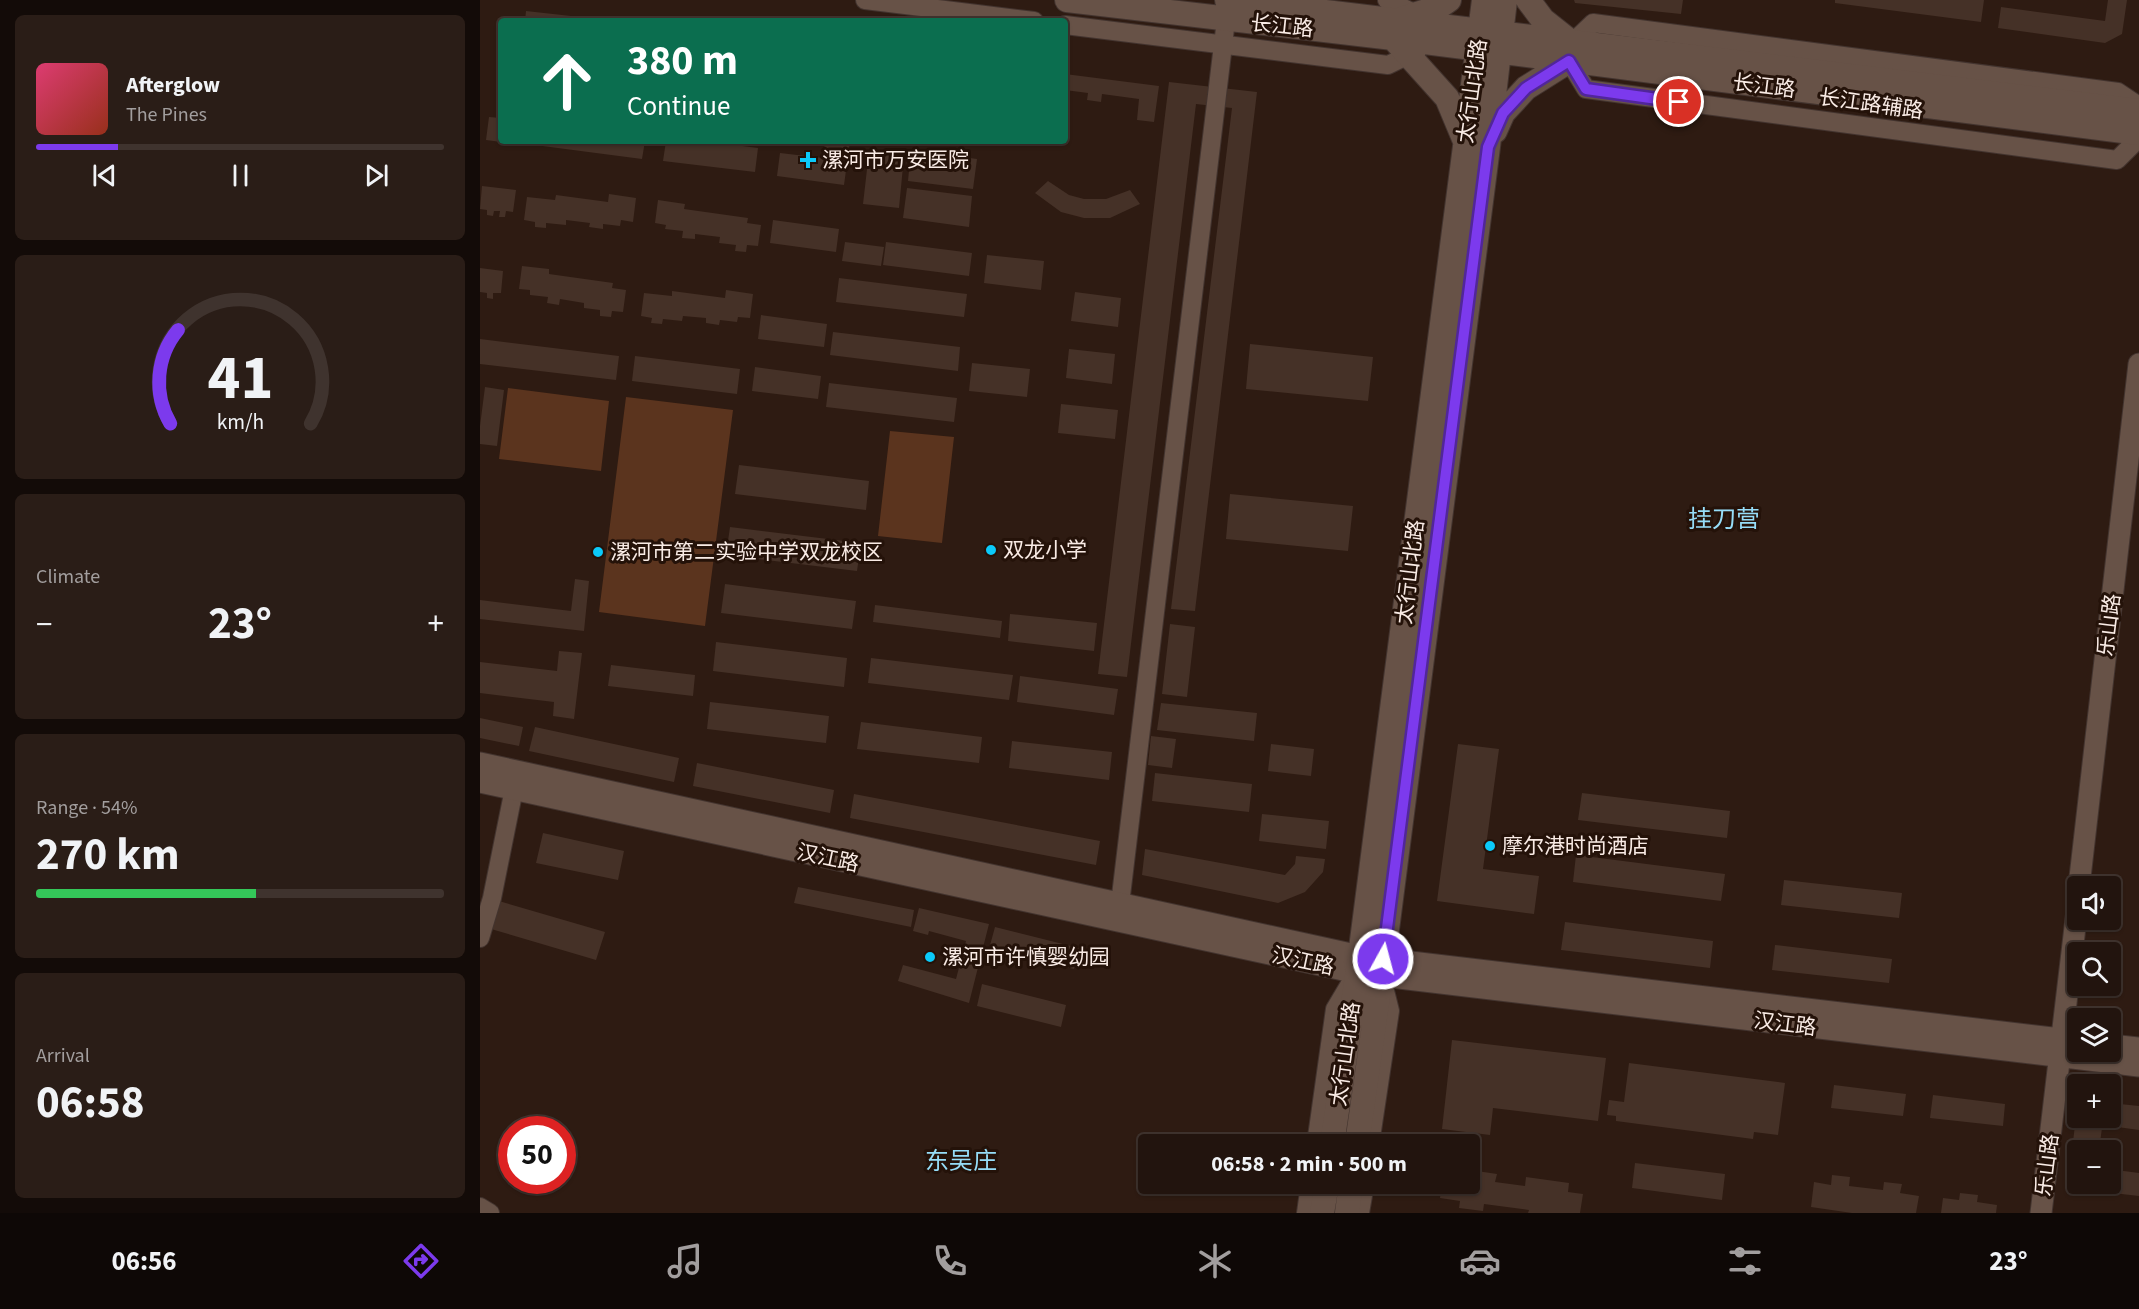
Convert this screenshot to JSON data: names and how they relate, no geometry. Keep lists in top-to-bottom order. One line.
{"streets":{"main road":["长江路","太行山北路"],"street":["长江路辅路","乐山路","汉江路"]},"crossings":[["长江路","太行山北路"],["长江路","长江路辅路"],["太行山北路","汉江路"],["乐山路","汉江路"]],"districts":["挂刀营","东吴庄"],"places":{"health":["漯河市万安医院"],"other":["双龙小学","漯河市第二实验中学双龙校区","摩尔港时尚酒店","漯河市许慎婴幼园"]},"page":{"turn":["380 m","Continue"],"song":["Afterglow","The Pines"],"tile":["Climate",["Range · 54%","270 km"],["Arrival","06:58"]],"heat":["−","23°","+"],"map_buttons":["+","−"],"limit":"50","trip":"06:58 · 2 min · 500 m","tabs":["06:56","23°"],"gauge":["41","km/h"]}}
